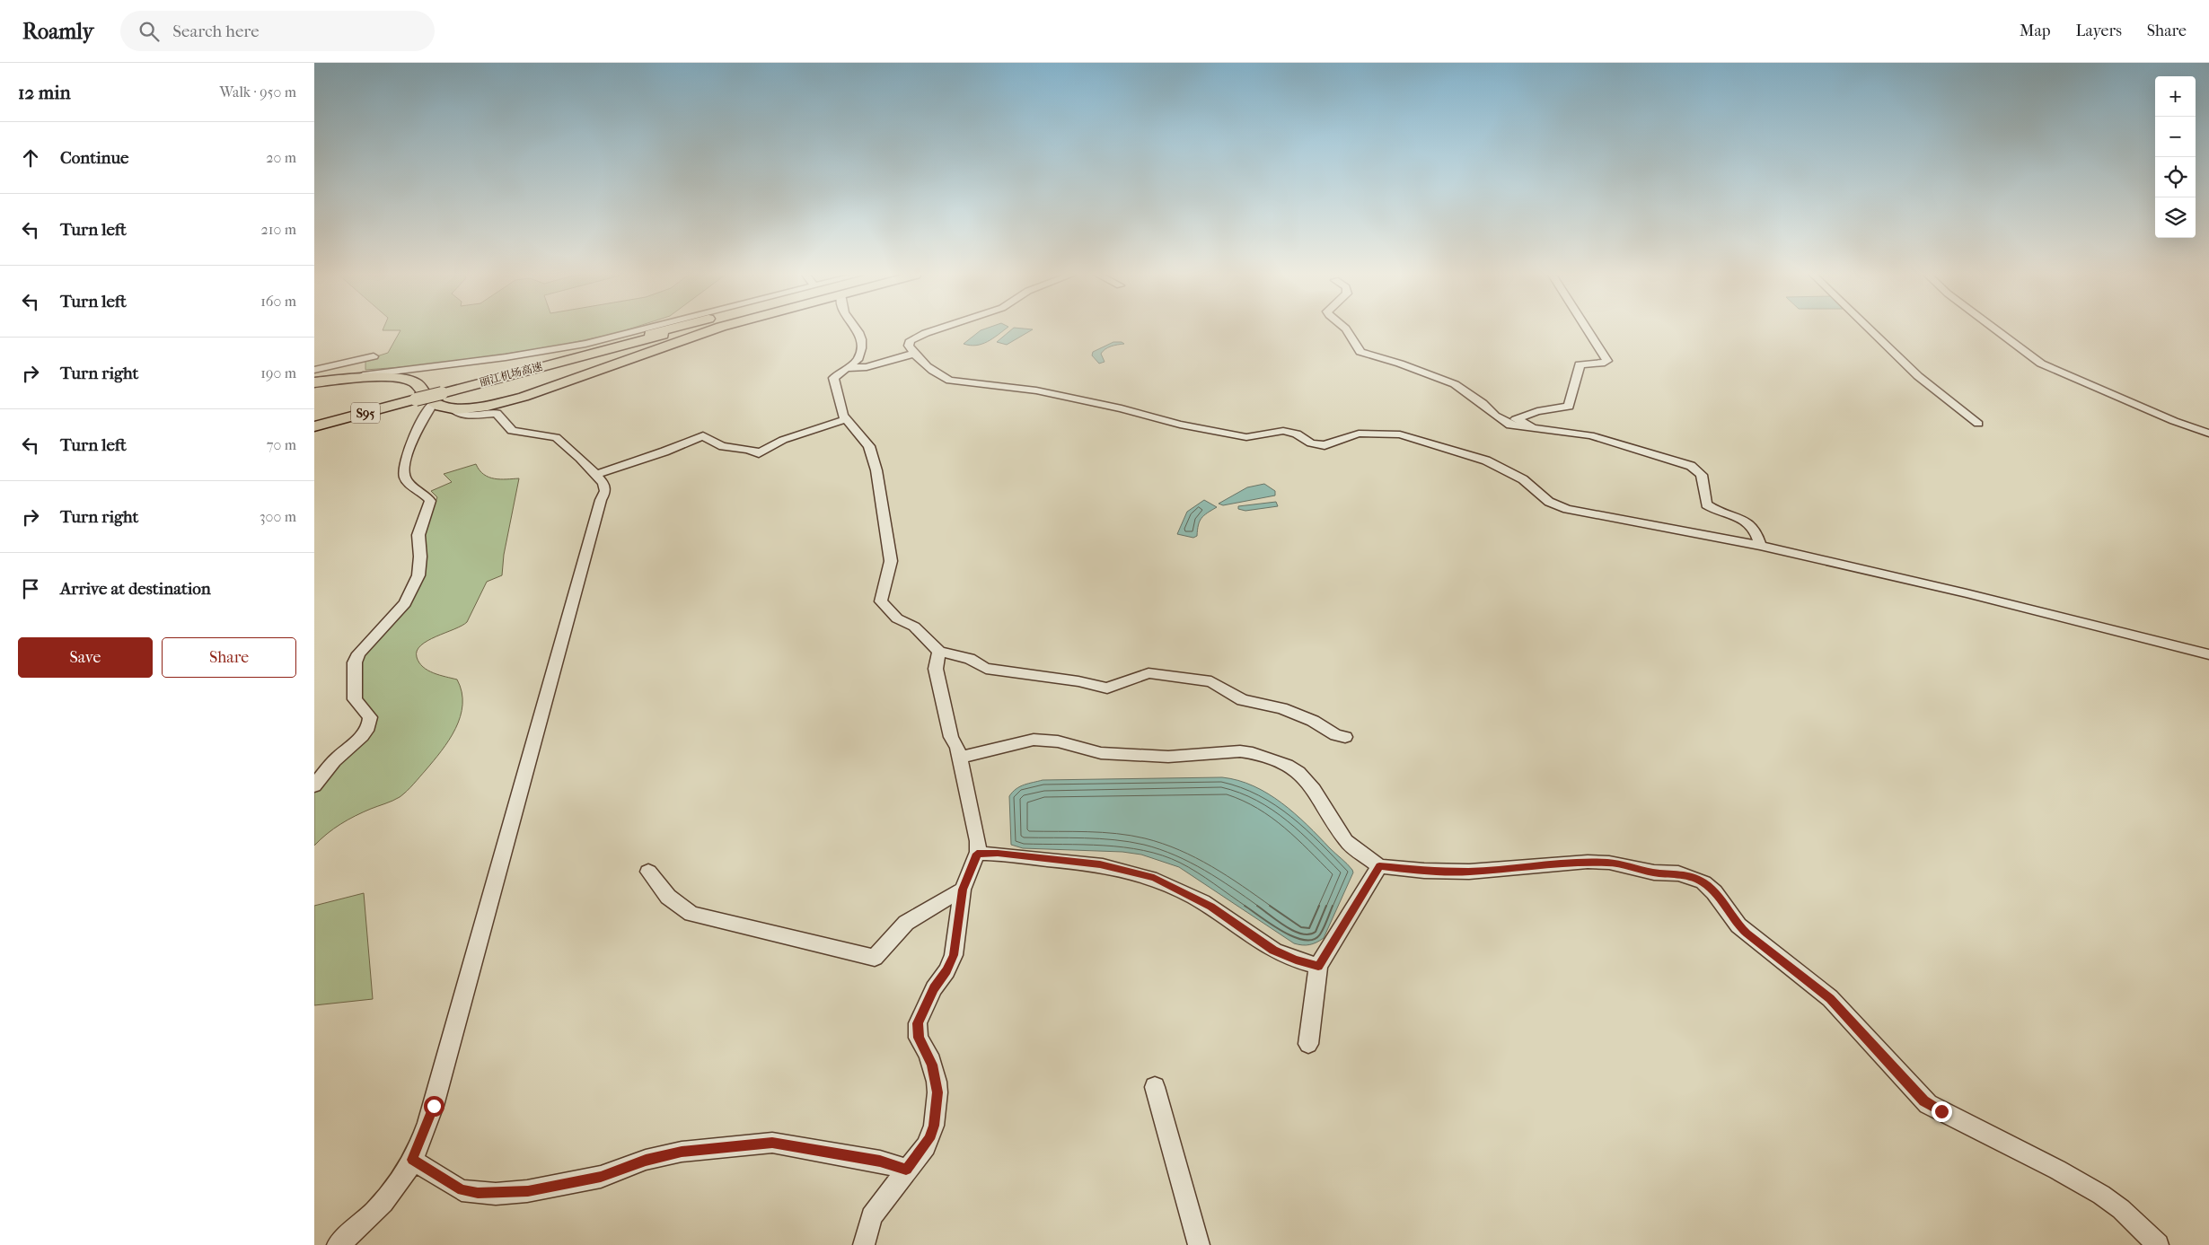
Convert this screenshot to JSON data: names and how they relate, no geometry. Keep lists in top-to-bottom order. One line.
{"streets":{"highway":["丽江机场高速","S95"]},"page":{"header":"Roamly","search":"Search here","nav":["Map","Layers","Share"],"heading":["12 min","Walk · 950 m"],"map_buttons":["+","−"],"list":[["Continue","20 m"],["Turn left","210 m"],["Turn left","160 m"],["Turn right","190 m"],["Turn left","70 m"],["Turn right","300 m"],"Arrive at destination"],"buttons":["Save","Share"]}}
